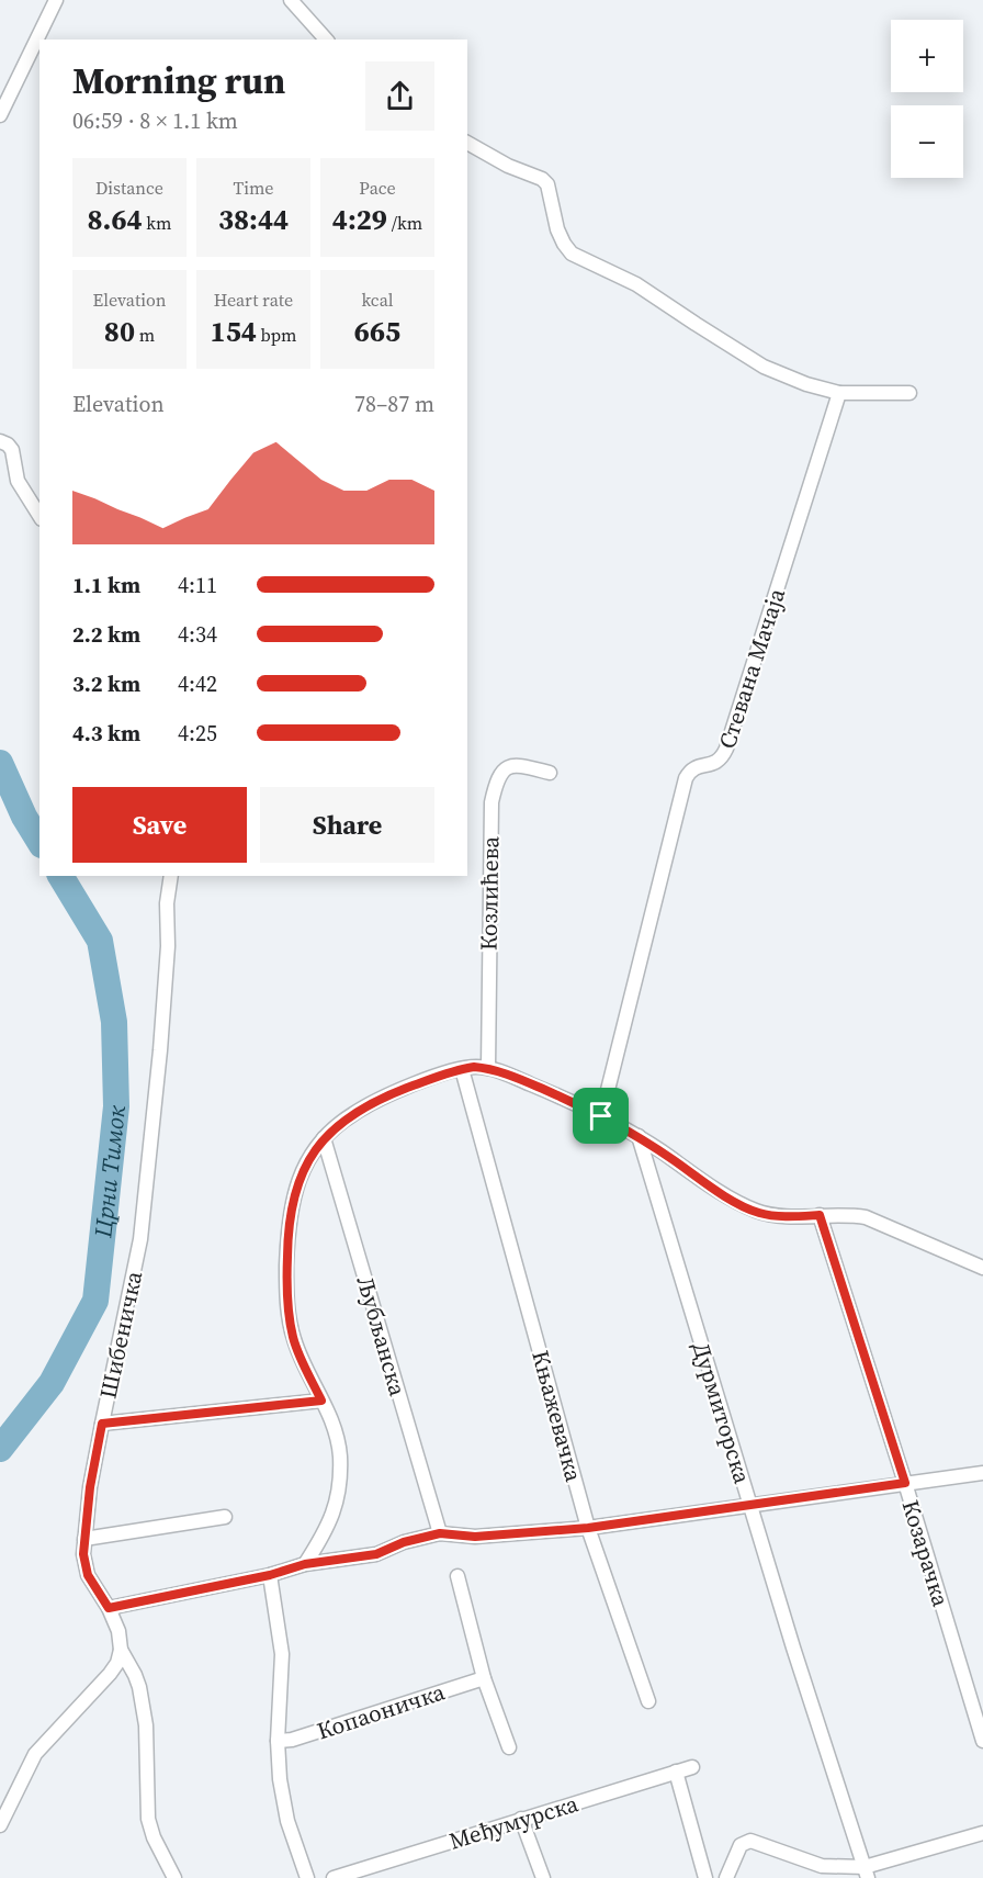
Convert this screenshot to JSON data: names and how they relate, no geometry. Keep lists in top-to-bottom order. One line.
{"streets":{"street":["Стевана Мачаја","Козлићева","Шибеничка","Љубљанска","Дурмиторска","Књажевачка","Козарачка","Копаоничка","Међумурска"]},"water":["Црни Тимок"],"page":{"map_buttons":["+","−"],"heading":["Morning run","06:59 · 8 × 1.1 km"],"stats":[["Distance","8.64 km"],["Time","38:44"],["Pace","4:29 /km"],["Elevation","80 m"],["Heart rate","154 bpm"],["kcal","665"]],"chart":["Elevation","78–87 m"],"list":[{"name":"1.1 km","note":"4:11"},{"name":"2.2 km","note":"4:34"},{"name":"3.2 km","note":"4:42"},{"name":"4.3 km","note":"4:25"}],"buttons":["Save","Share"]}}
